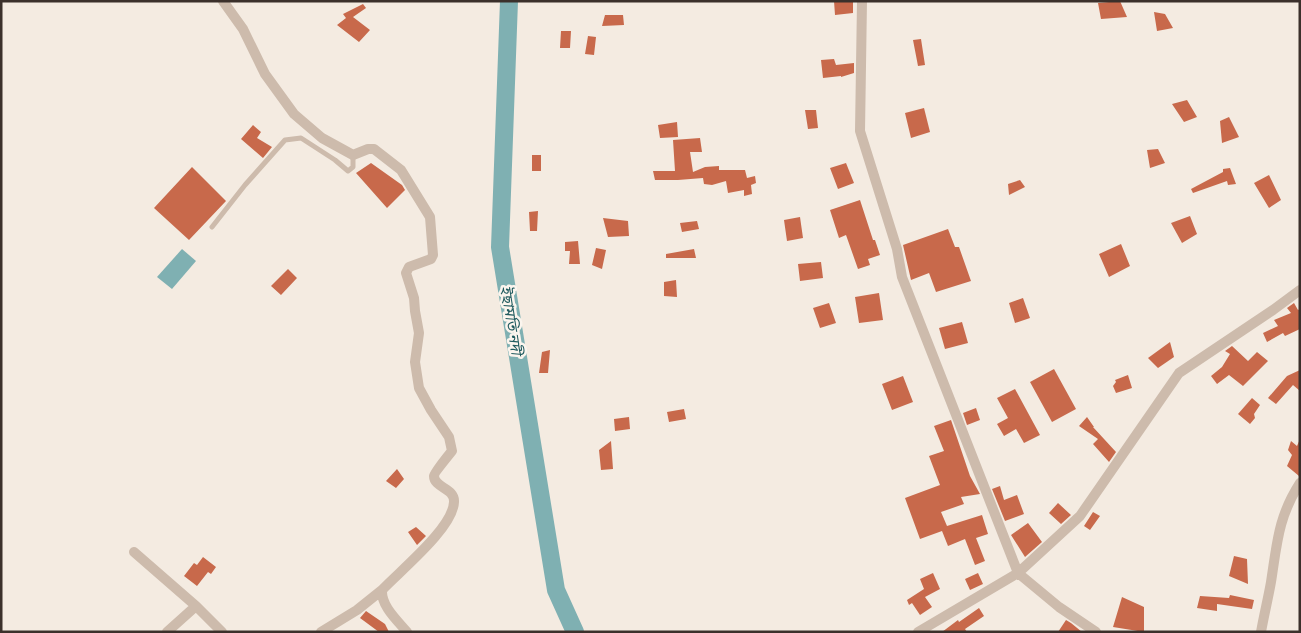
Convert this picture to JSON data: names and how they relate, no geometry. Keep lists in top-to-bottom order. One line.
{"water":["ইছামতি নদী"]}
